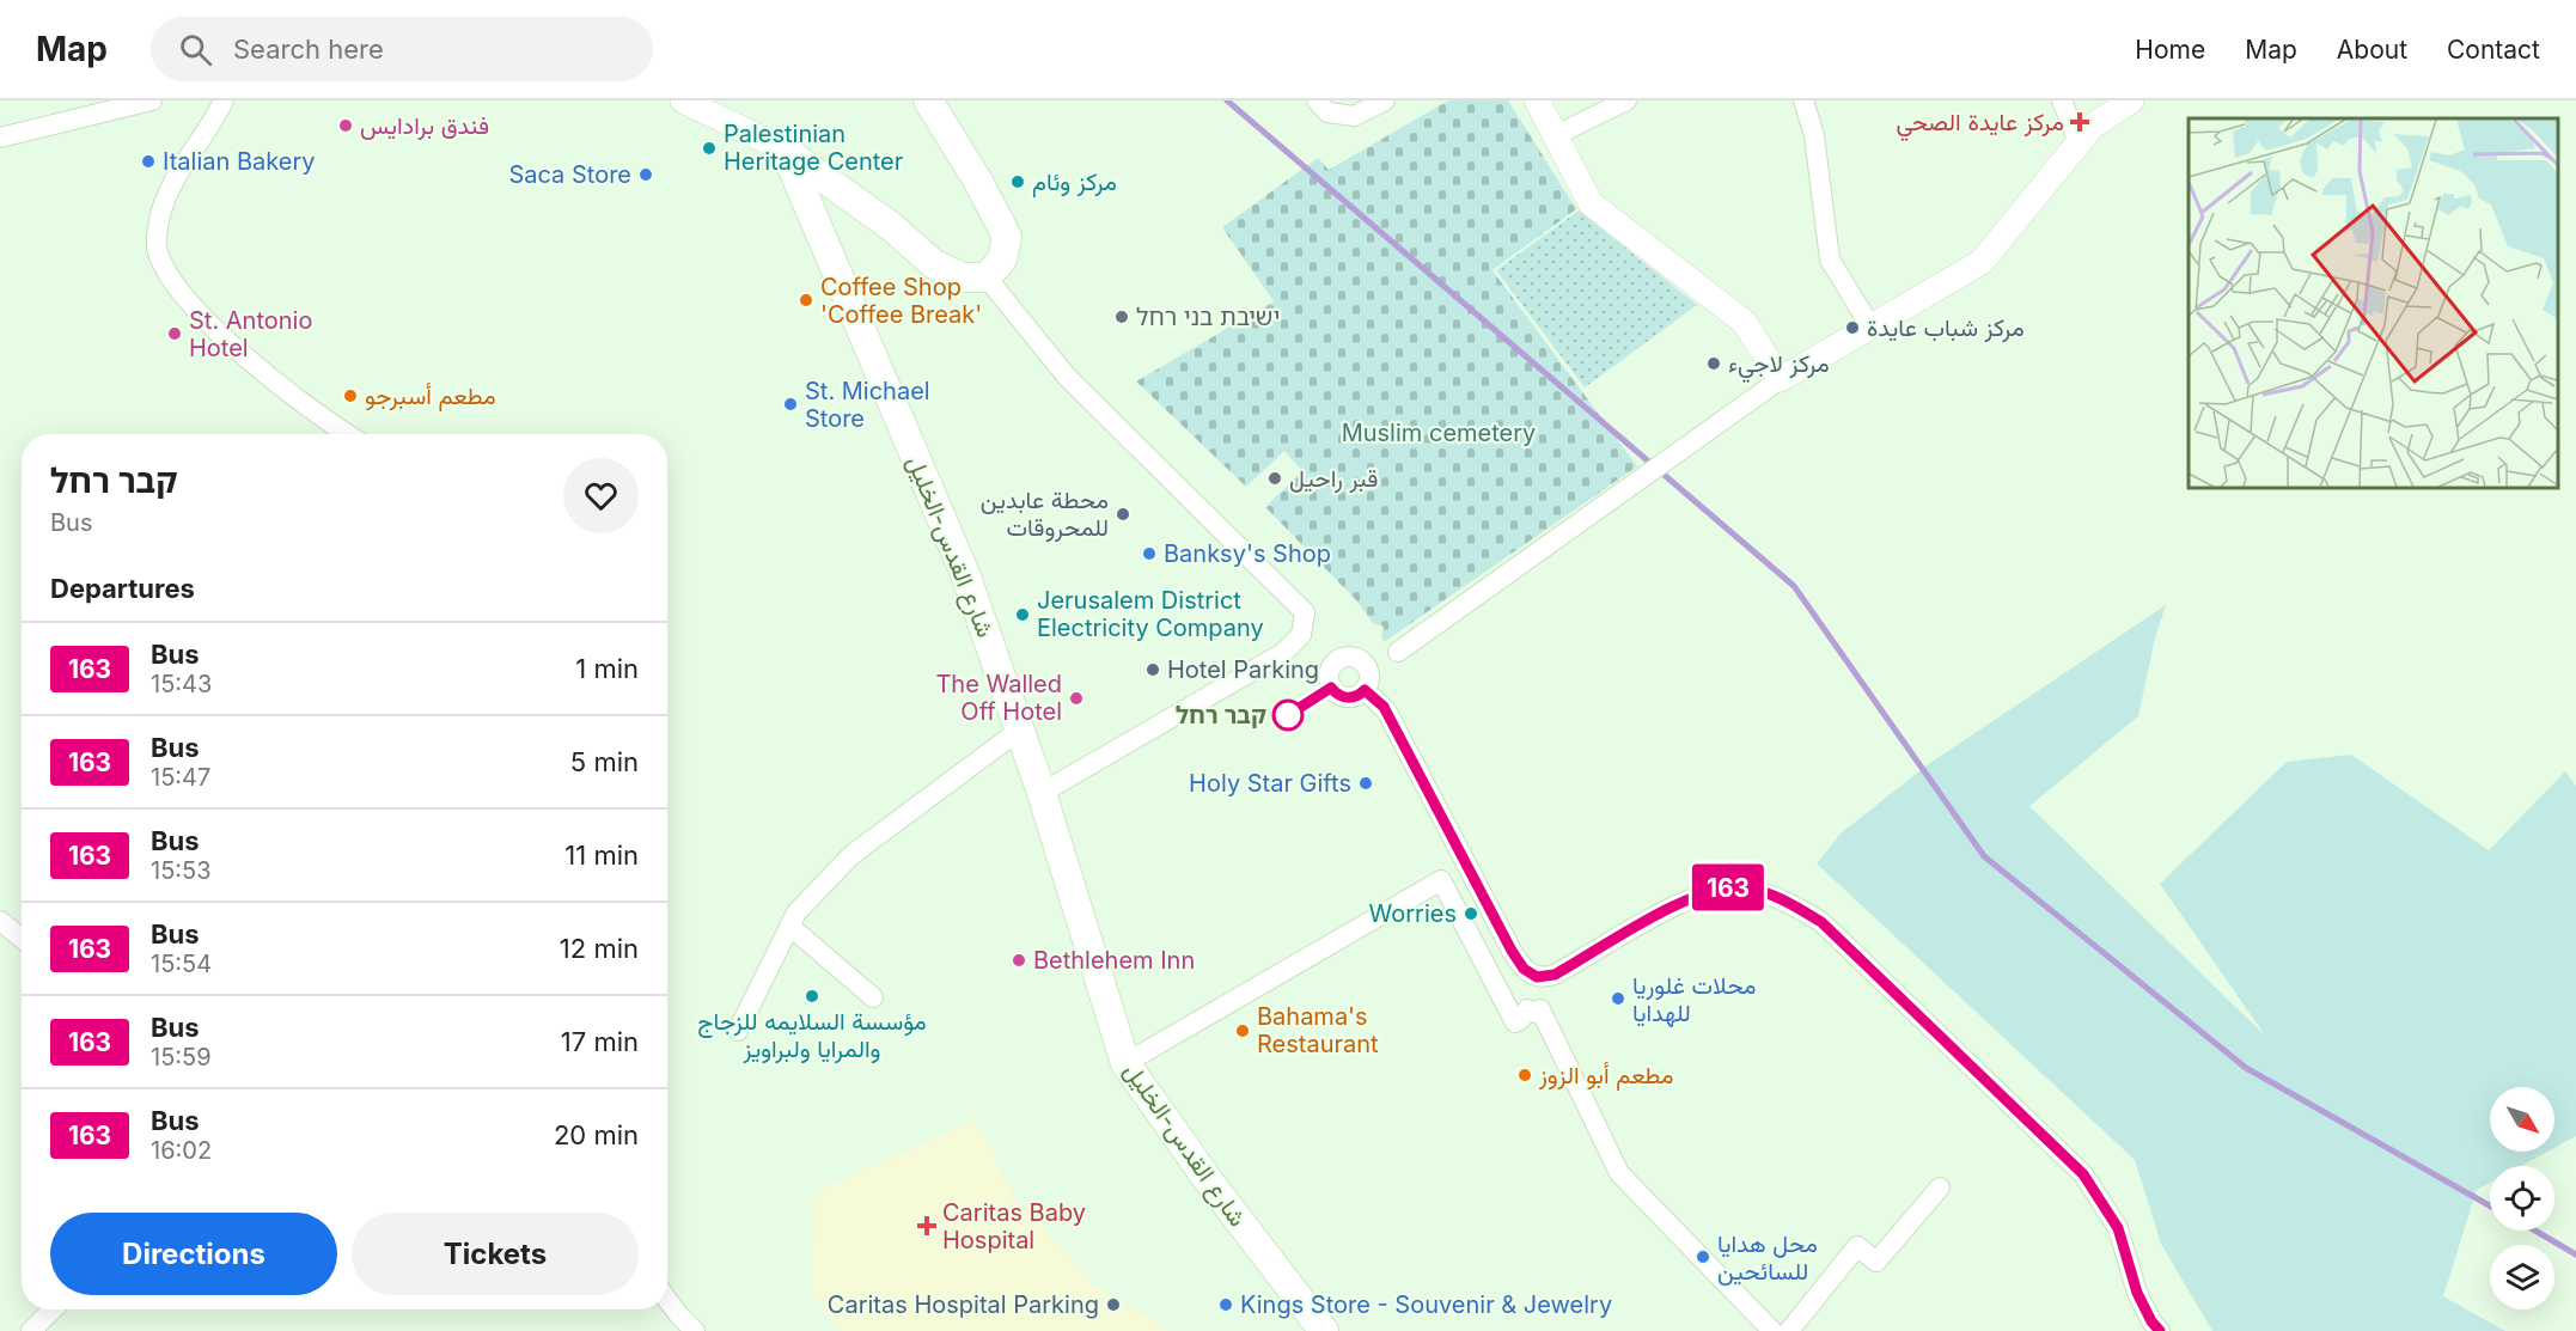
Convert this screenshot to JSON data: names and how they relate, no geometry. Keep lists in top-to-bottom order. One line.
{"streets":{"main road":["شارع القدس-الخليل"]},"parks":["Muslim cemetery"],"places":{"health":["مركز عايدة الصحي","Caritas Baby Hospital"],"other":["فندق برادايس","Palestinian Heritage Center","Italian Bakery","Saca Store","مركز وئام","Coffee Shop 'Coffee Break'","ישיבת בני רחל","مركز شباب عايدة","St. Antonio Hotel","مركز لاجيء","مطعم أسبرجو","St. Michael Store","قبر راحيل","محطة عابدين للمحروقات","Banksy's Shop","Jerusalem District Electricity Company","Hotel Parking","The Walled Off Hotel","קבר רחל","Holy Star Gifts","Worries","Bethlehem Inn","مؤسسة السلايمه للزجاج والمرايا ولبراويز","محلات غلوريا للهدايا","Bahama's Restaurant","مطعم أبو الزوز","محل هدايا للسائحين","Caritas Hospital Parking","Kings Store - Souvenir & Jewelry"]},"lines":["bus line 163"],"north":"bottom right","page":{"header":"Map","search":"Search here","nav":["Home","Map","About","Contact"],"on_map":"163","heading":[["קבר רחל","Bus"],"Departures"],"list":[{"mark":"163","name":"Bus","note":"15:43","value":"1 min"},{"mark":"163","name":"Bus","note":"15:47","value":"5 min"},{"mark":"163","name":"Bus","note":"15:53","value":"11 min"},{"mark":"163","name":"Bus","note":"15:54","value":"12 min"},{"mark":"163","name":"Bus","note":"15:59","value":"17 min"},{"mark":"163","name":"Bus","note":"16:02","value":"20 min"}],"buttons":["Directions","Tickets"]}}
